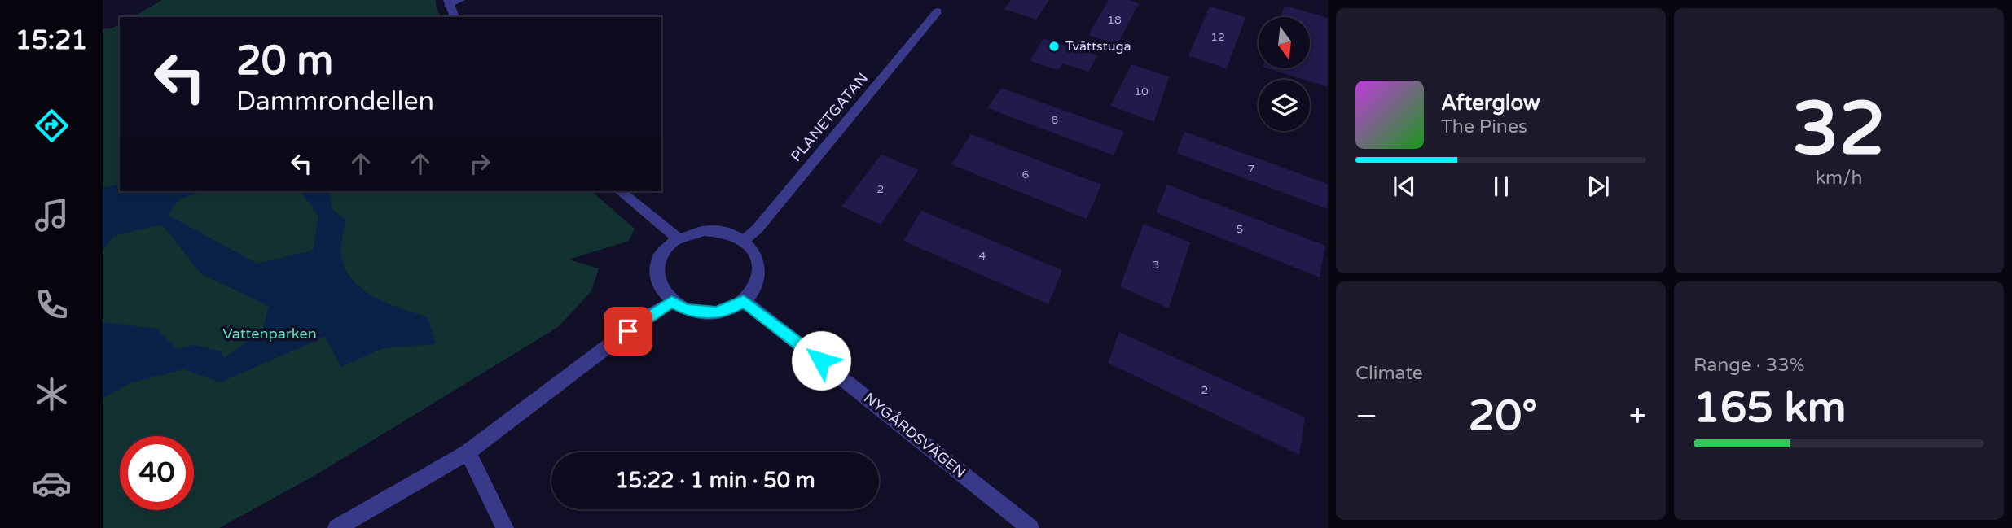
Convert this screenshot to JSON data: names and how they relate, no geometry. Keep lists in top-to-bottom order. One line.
{"streets":{"street":["PLANETGATAN","NYGÅRDSVÄGEN"]},"crossings":[["PLANETGATAN","NYGÅRDSVÄGEN"]],"parks":["Vattenparken"],"places":["Tvättstuga"],"house_numbers":["18","12","10","8","7","6","2","5","4","3","2"],"north":"bottom","page":{"tabs":"15:21","tile":[["32","km/h"],"Climate",["Range · 33%","165 km"]],"turn":["20 m","Dammrondellen"],"song":["Afterglow","The Pines"],"heat":["−","20°","+"],"limit":"40","trip":"15:22 · 1 min · 50 m"}}
